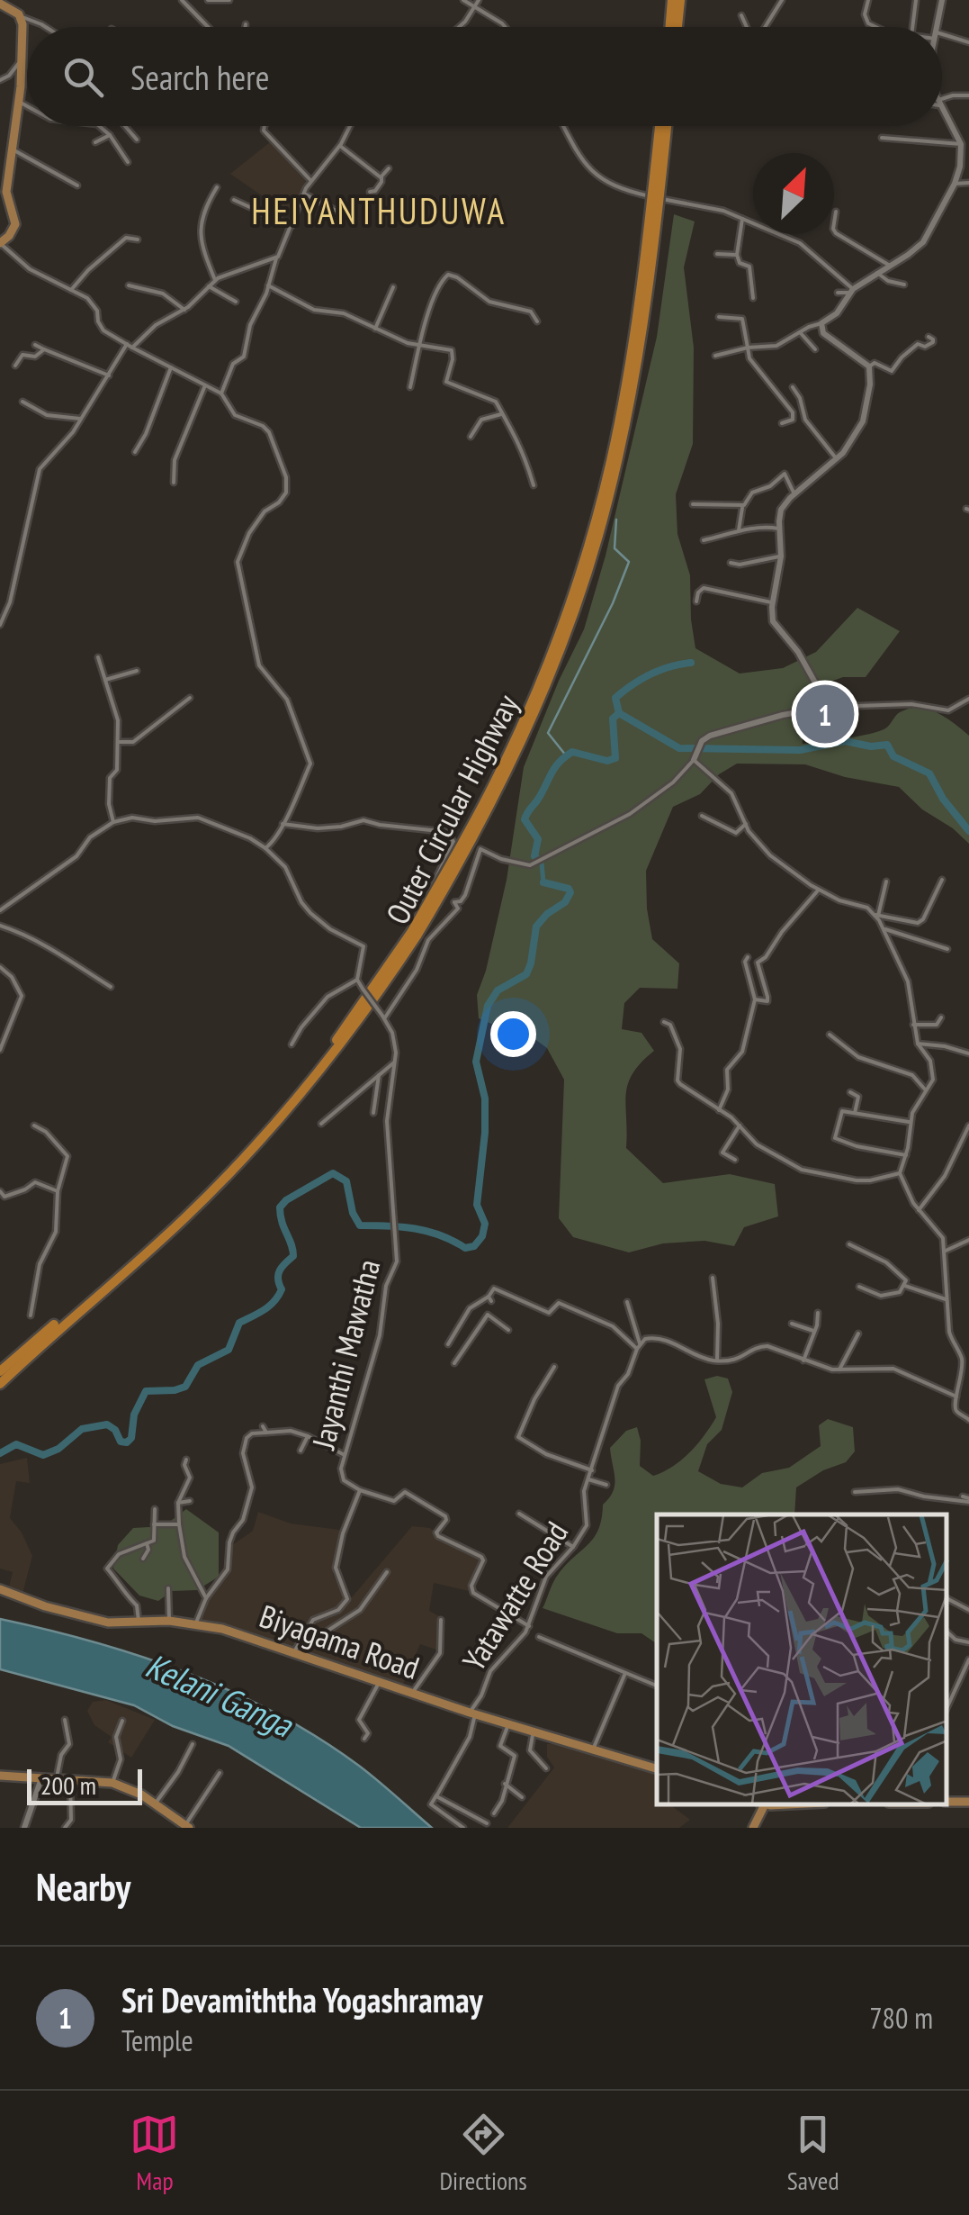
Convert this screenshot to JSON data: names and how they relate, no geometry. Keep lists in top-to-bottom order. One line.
{"streets":{"highway":["Outer Circular Highway"],"main road":["Biyagama Road"],"street":["Jayanthi Mawatha","Yatawatte Road"]},"crossings":[["Jayanthi Mawatha","Biyagama Road"],["Yatawatte Road","Biyagama Road"]],"districts":["HEIYANTHUDUWA"],"water":["Kelani Ganga"],"scale_bar":"200 m","north":"top right","page":{"search":"Search here","pins":"1","scale":"200 m","heading":"Nearby","list":[{"mark":"1","name":"Sri Devamiththa Yogashramay","note":"Temple","value":"780 m"}],"nav":["Map","Directions","Saved"]}}
